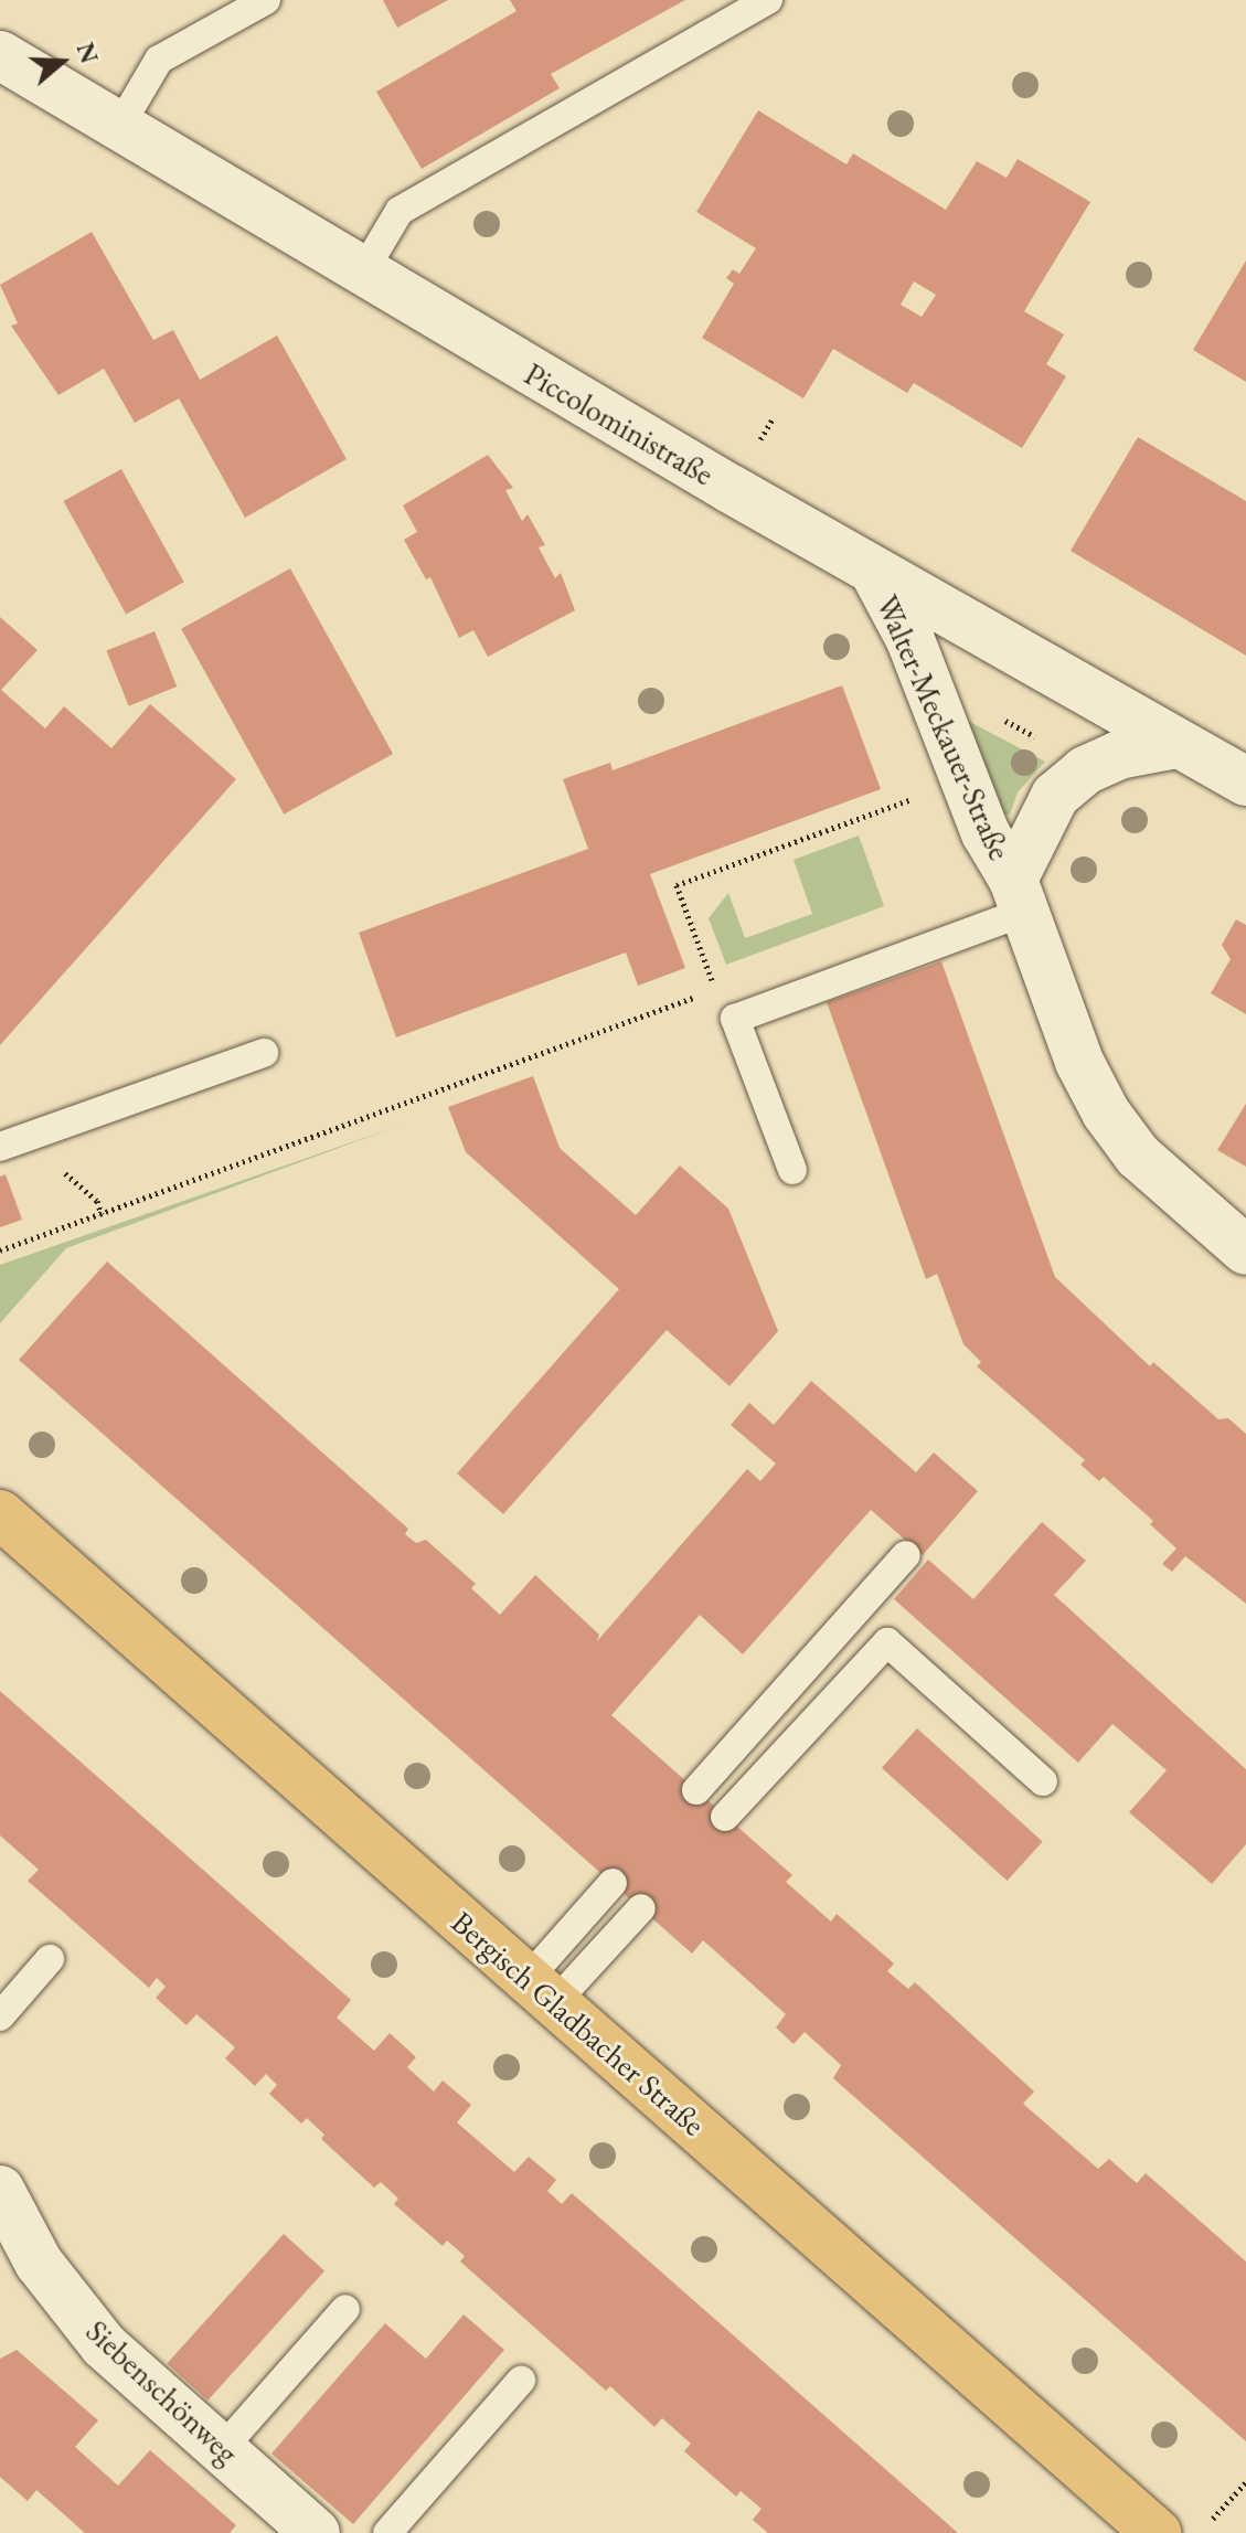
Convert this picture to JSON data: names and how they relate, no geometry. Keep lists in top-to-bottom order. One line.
{"streets":{"main road":["Bergisch Gladbacher Straße"],"street":["Piccoloministraße","Walter-Meckauer-Straße","Siebenschönweg"]},"crossings":[["Piccoloministraße","Walter-Meckauer-Straße"]],"north":"right"}
